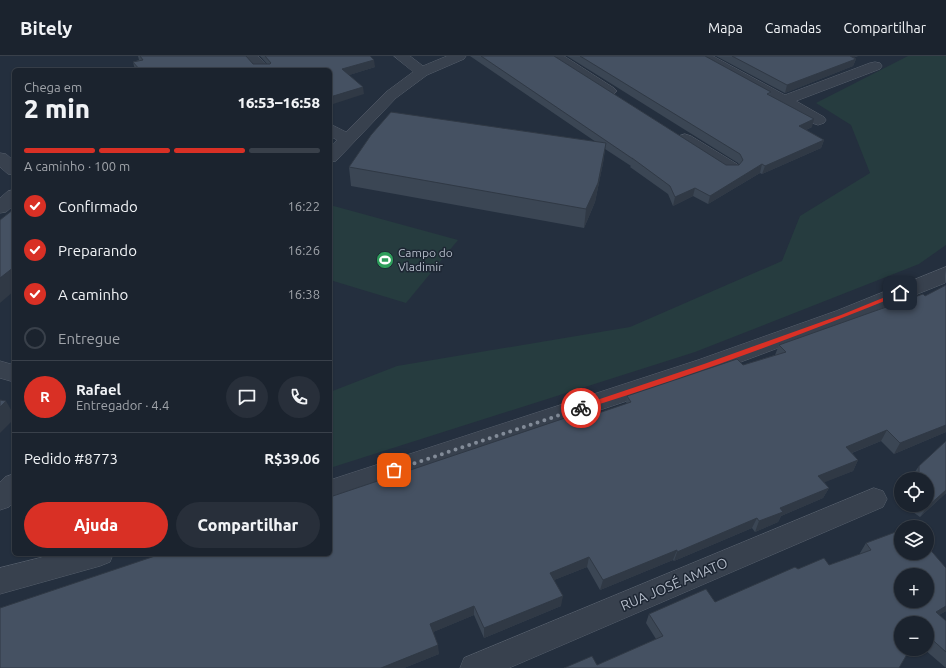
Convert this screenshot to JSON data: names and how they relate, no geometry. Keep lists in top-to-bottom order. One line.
{"streets":{"street":["RUA JOSÉ AMATO"]},"places":{"sports":["Campo do Vladimir"]},"page":{"header":"Bitely","nav":["Mapa","Camadas","Compartilhar"],"heading":["2 min","Chega em","16:53–16:58"],"panel":["Rafael","Entregador · 4.4","Pedido #8773","R$39.06"],"bar":"A caminho · 100 m","list":[["Confirmado","16:22"],["Preparando","16:26"],["A caminho","16:38"],"Entregue"],"round":"R","map_buttons":["+","−"],"buttons":["Ajuda","Compartilhar"]}}
